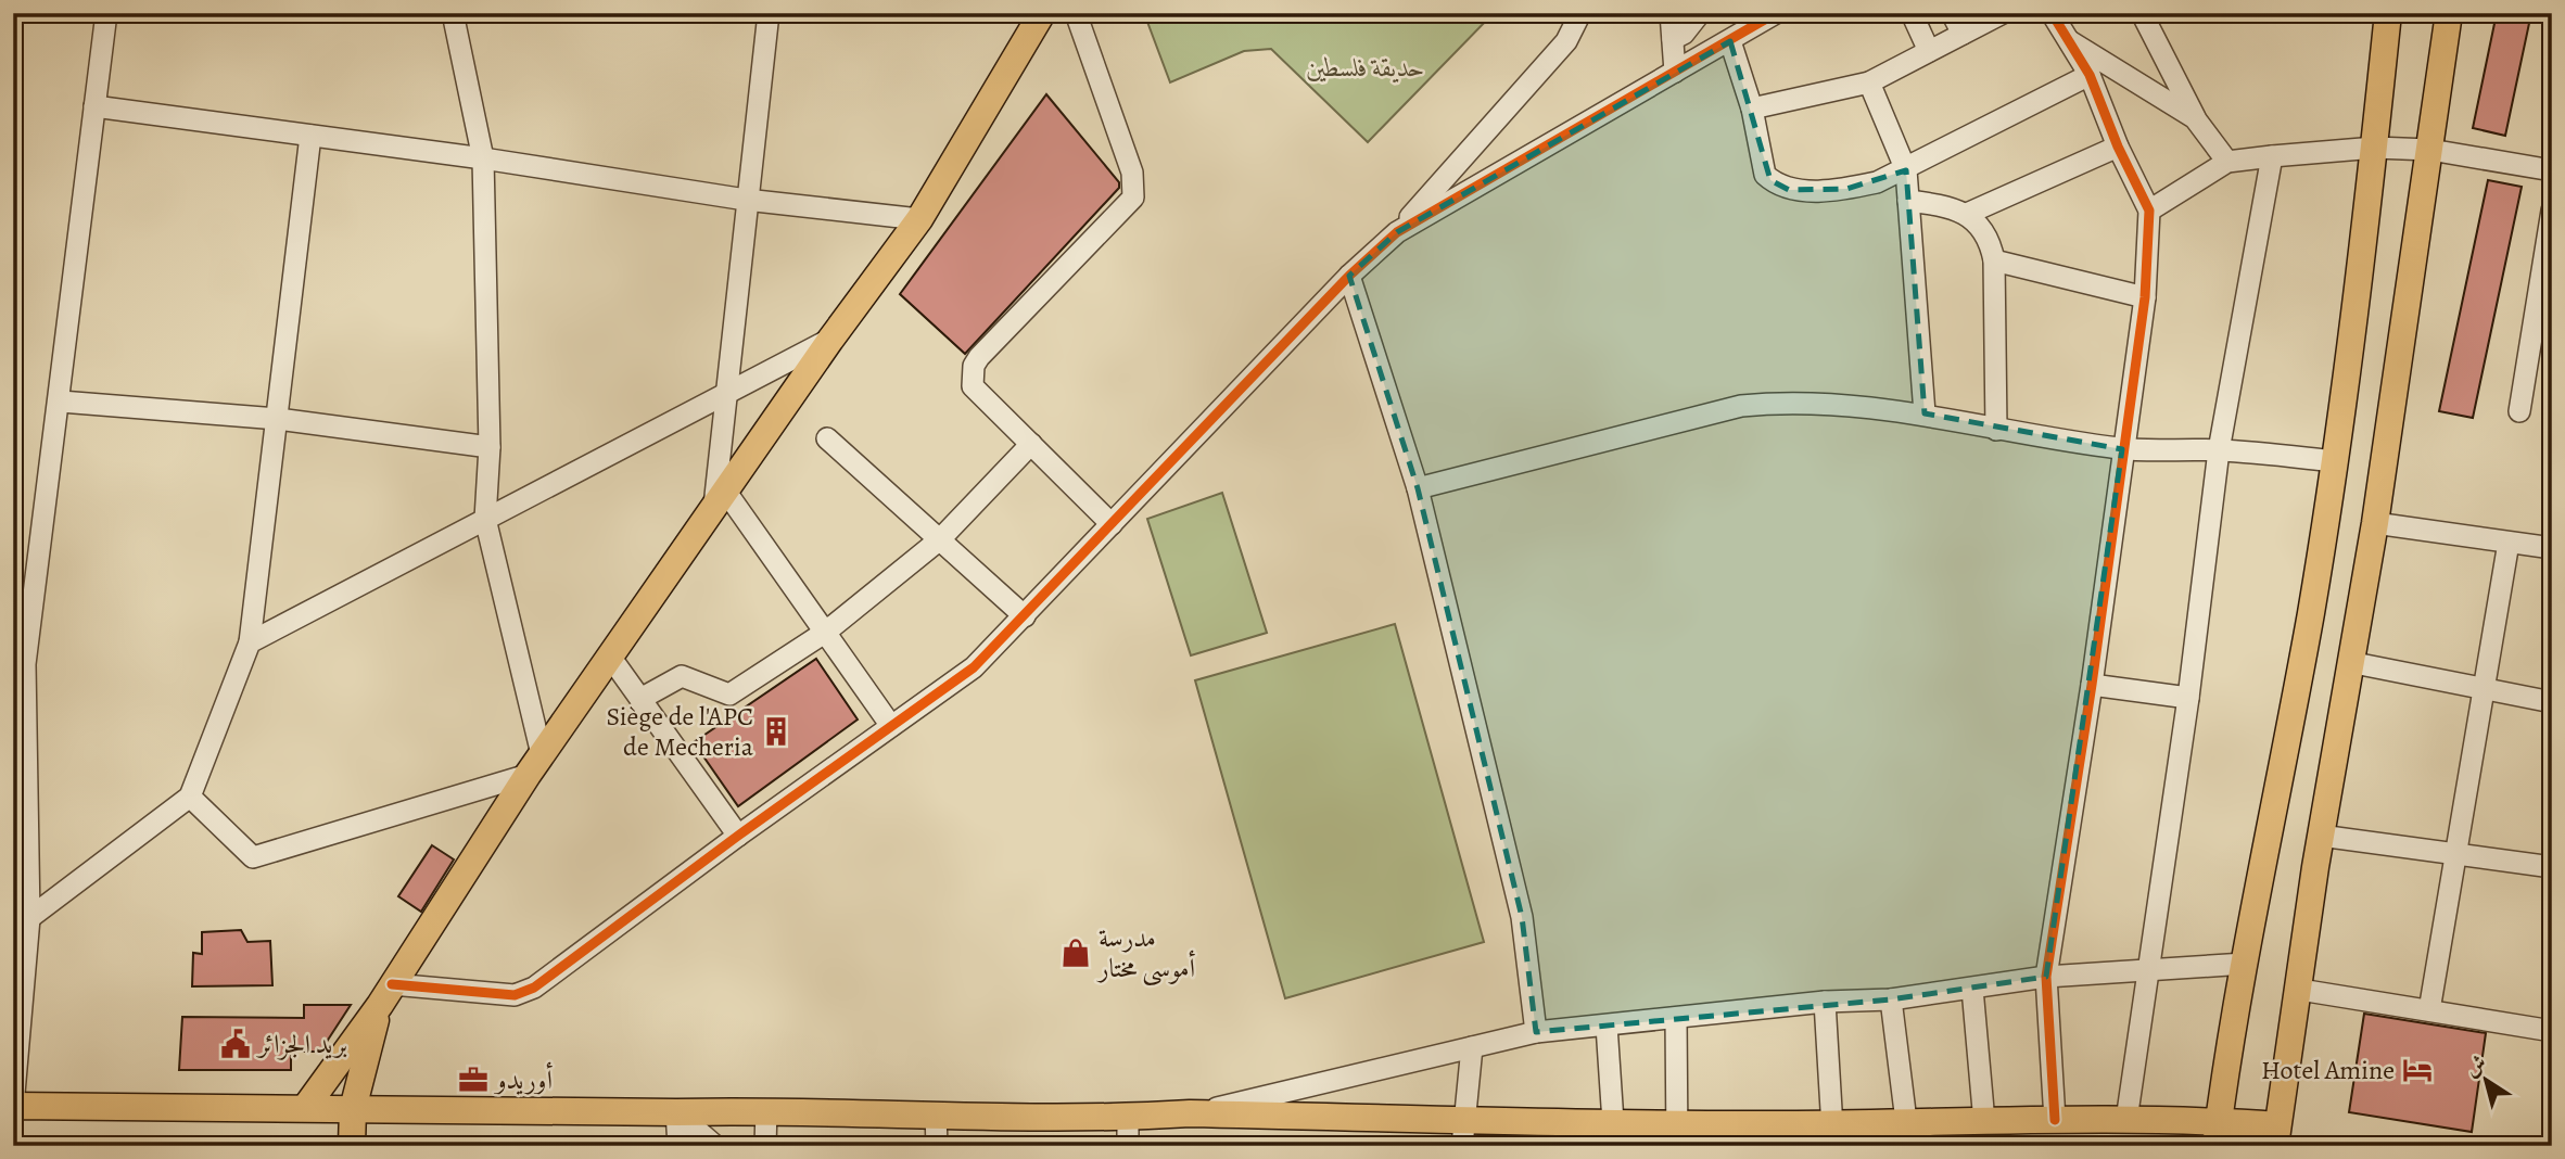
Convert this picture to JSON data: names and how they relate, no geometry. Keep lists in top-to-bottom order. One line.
{"parks":["حديقة فلسطين"],"places":{"building":["Siège de l'APC de Mecheria"],"shop":["مدرسة أموسى مختار"],"public building":["بريد الجزائر"],"hotel":["Hotel Amine"],"office":["أوريدو"]},"north":"top left"}
